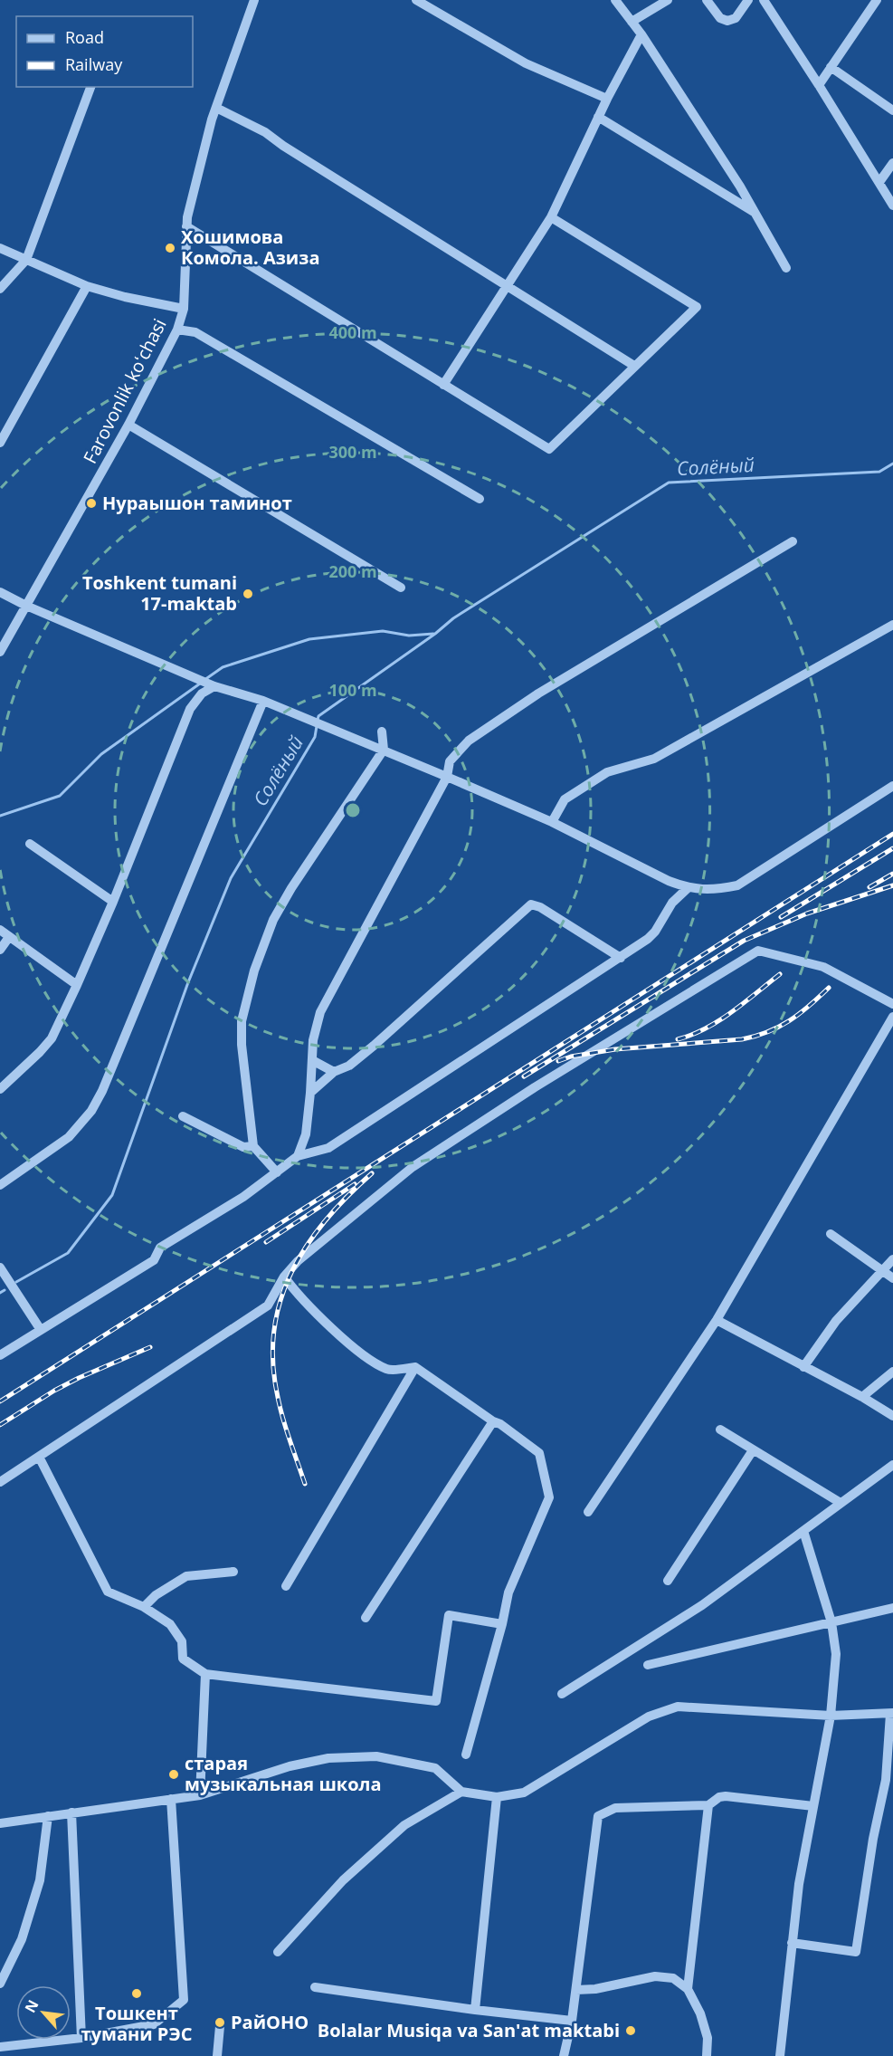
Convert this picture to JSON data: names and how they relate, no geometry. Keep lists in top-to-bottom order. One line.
{"streets":{"street":["Farovonlik koʻchasi"]},"water":["Солёный"],"places":["Хошимова Комола. Азиза","Нураышон таминот","Toshkent tumani 17-maktab","старая музыкальная школа","Тошкент тумани РЭС","РайОНО","Bolalar Musiqa va San'at maktabi"],"legend":["Road","Railway"],"north":"top left","rings":["400 m","300 m","200 m","100 m"]}
